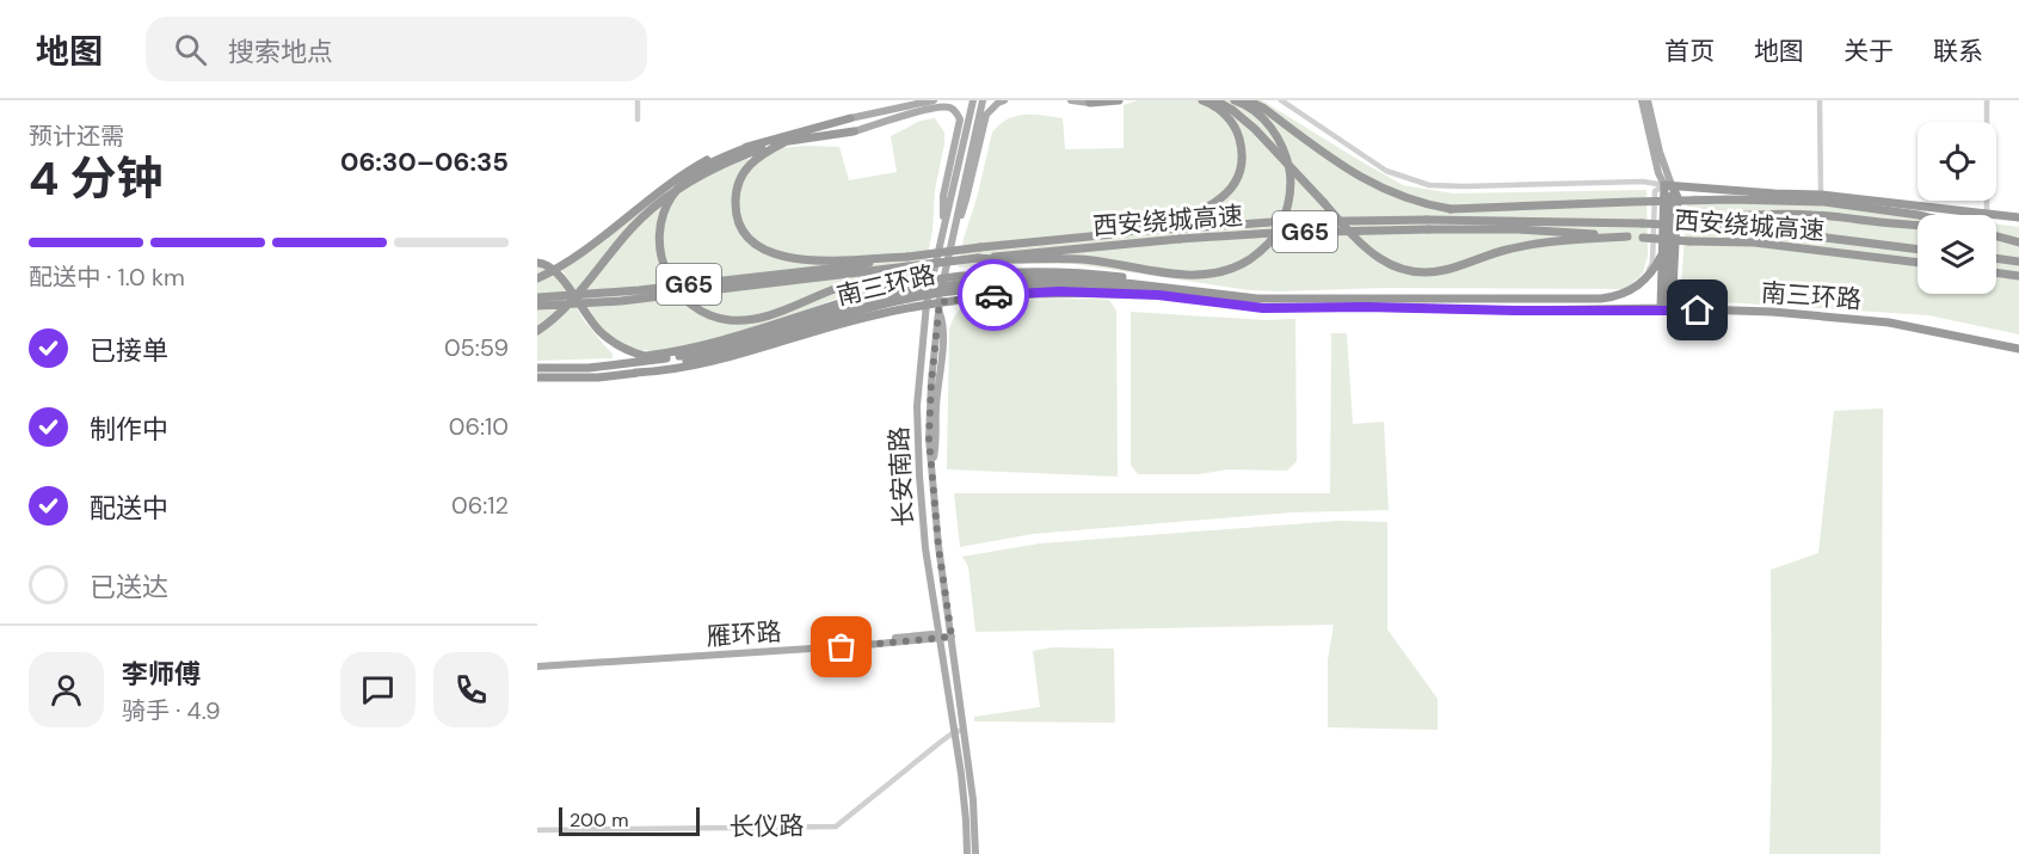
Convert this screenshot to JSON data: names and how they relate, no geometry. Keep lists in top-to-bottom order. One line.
{"streets":{"highway":["西安绕城高速","G65","南三环路"],"main road":["长安南路","雁环路"],"street":["长仪路"]},"crossings":[["长安南路","雁环路"],["长安南路","长仪路"]],"scale_bar":"200 m","page":{"header":"地图","search":"搜索地点","nav":["首页","地图","关于","联系"],"heading":["4 分钟","预计还需","06:30–06:35"],"panel":["李师傅","骑手 · 4.9"],"bar":"配送中 · 1.0 km","list":[["已接单","05:59"],["制作中","06:10"],["配送中","06:12"],"已送达"],"scale":"200 m"}}
